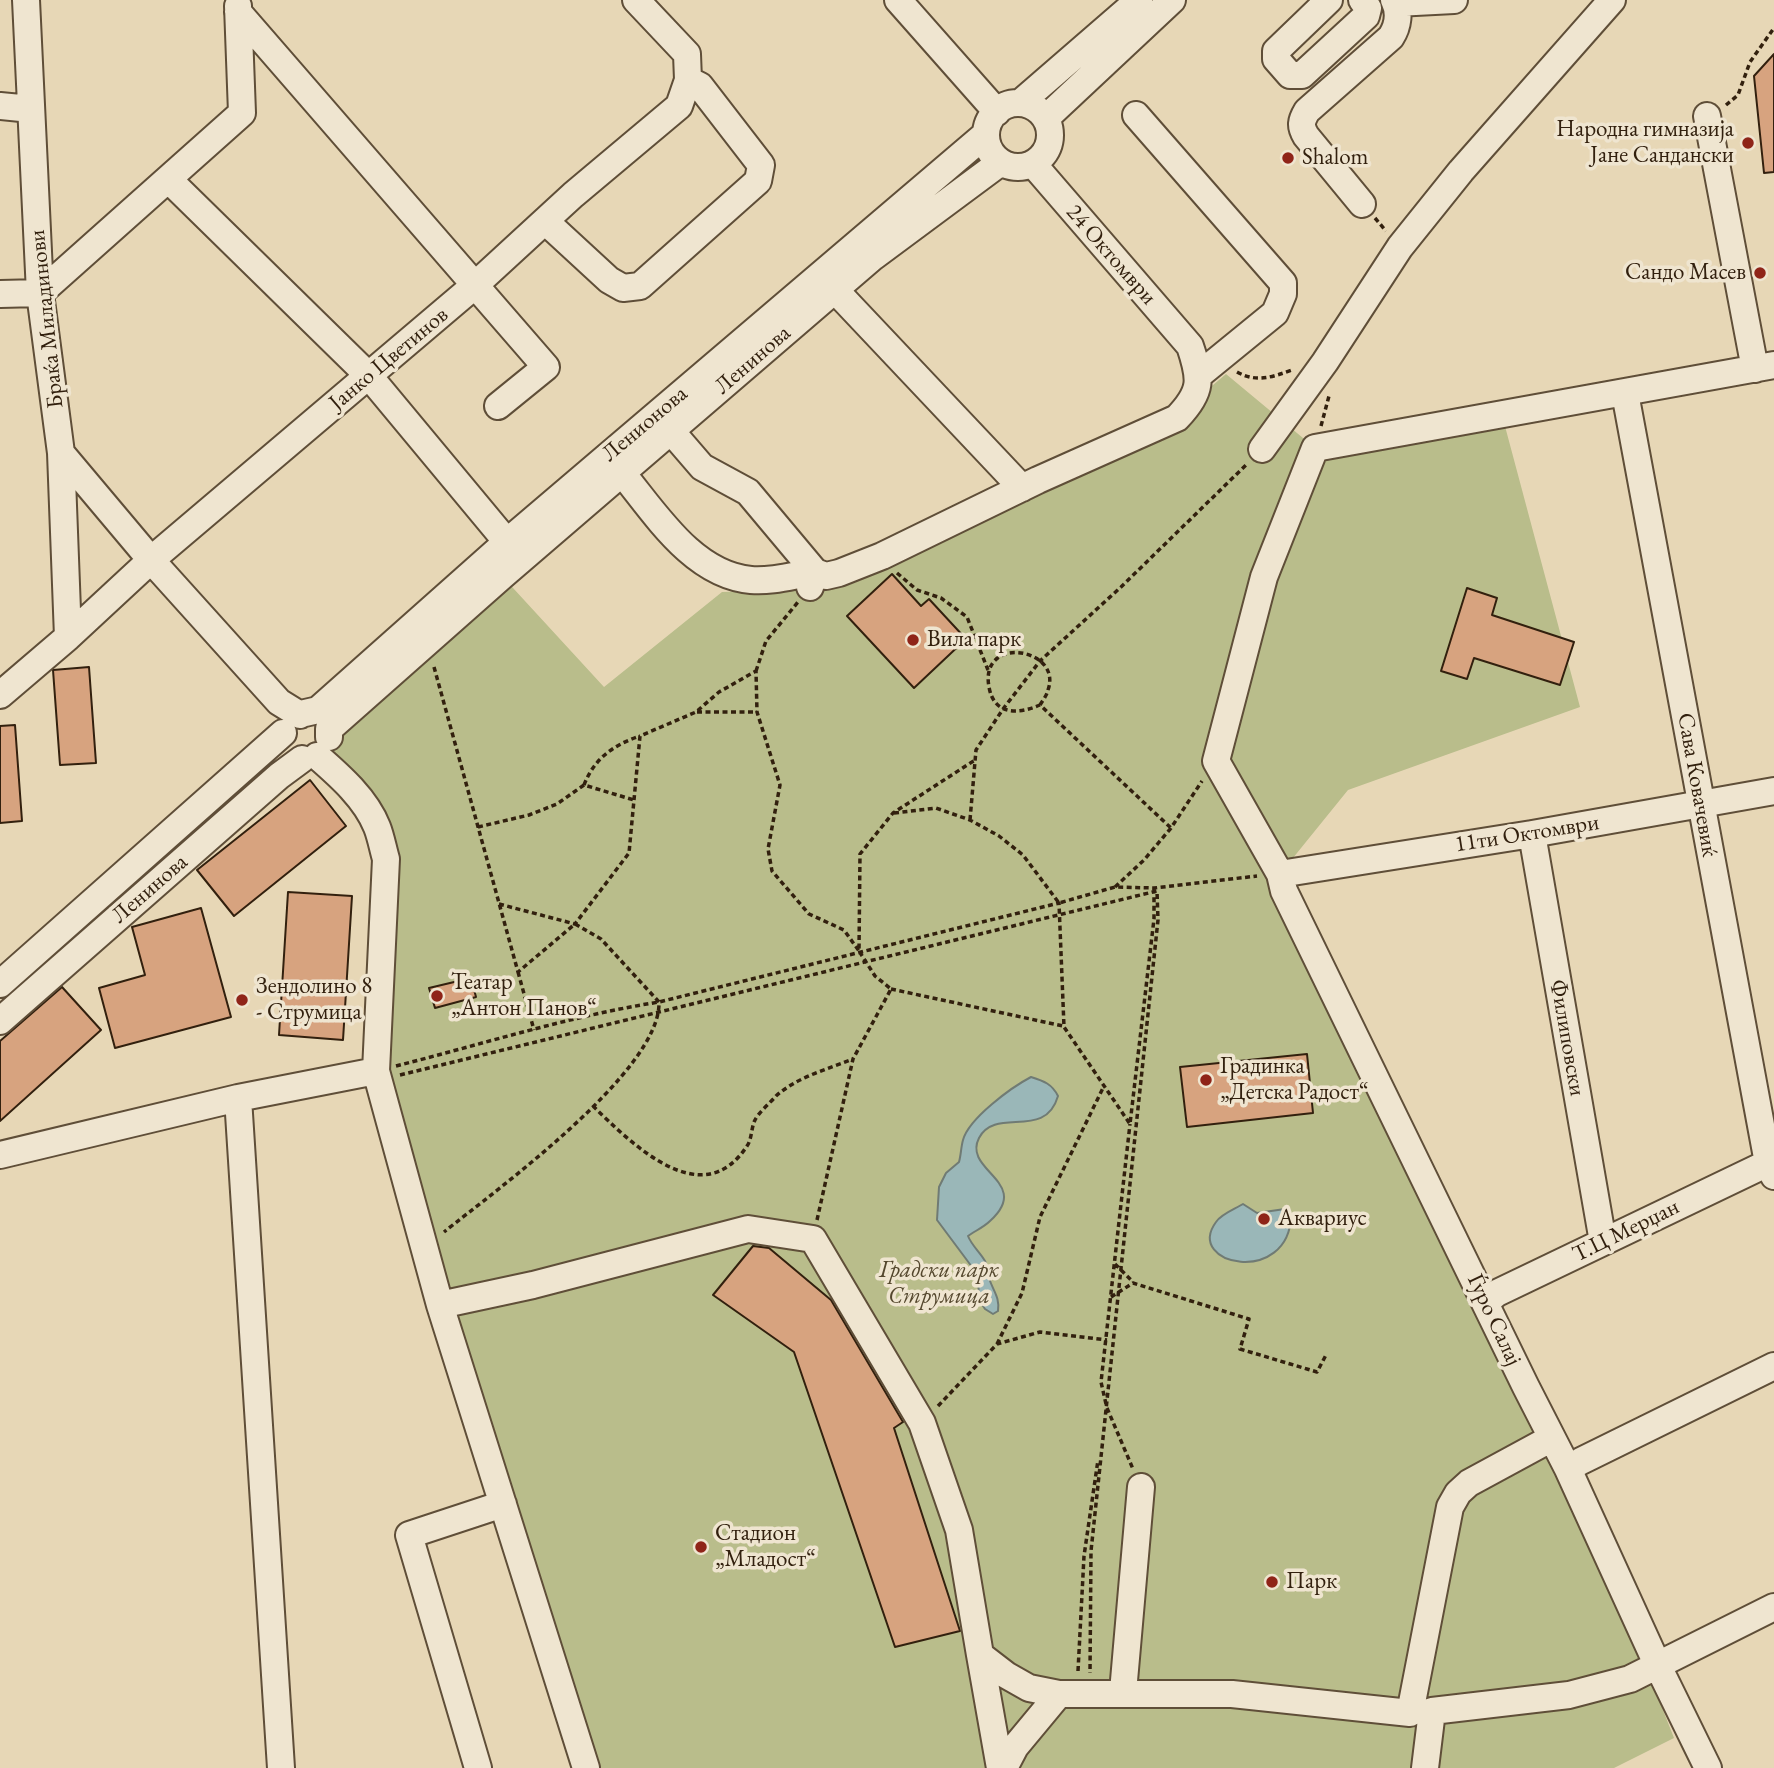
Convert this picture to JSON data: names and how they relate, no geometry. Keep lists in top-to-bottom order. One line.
{"streets":{"street":["24 Октомври","Браќа Миладинови","Јанко Цветинов","Ленинова","Ленионова","Сава Ковачевиќ","11ти Октомври","Филиповски","Т.Ц Мерџан","Ѓуро Салај"]},"crossings":[["24 Октомври","Ленинова"],["24 Октомври","Ленионова"],["Браќа Миладинови","Јанко Цветинов"],["Ленинова","Ленионова"],["Сава Ковачевиќ","11ти Октомври"],["Сава Ковачевиќ","Т.Ц Мерџан"],["11ти Октомври","Филиповски"],["11ти Октомври","Ѓуро Салај"],["Филиповски","Т.Ц Мерџан"],["Т.Ц Мерџан","Ѓуро Салај"]],"parks":["Градски парк Струмица"],"places":["Народна гимназија Јане Сандански","Shalom","Сандо Масев","Вила парк","Театар „Антон Панов“","Зендолино 8 - Струмица","Градинка „Детска Радост“","Аквариус","Стадион „Младост“","Парк"]}
